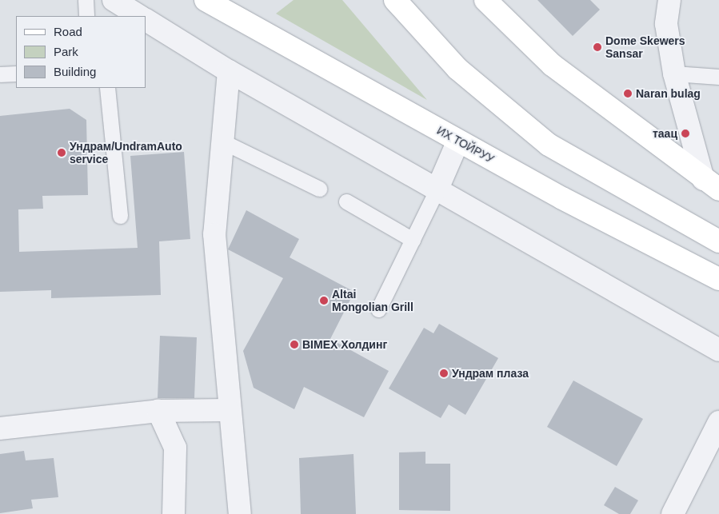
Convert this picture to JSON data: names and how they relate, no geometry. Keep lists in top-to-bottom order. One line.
{"streets":{"main road":["ИХ ТОЙРУУ"]},"places":["Dome Skewers Sansar","Naran bulag","таац","Ундрам/UndramAuto service","Altai Mongolian Grill","BIMEX Холдинг","Ундрам плаза"],"legend":["Road","Park","Building"]}
